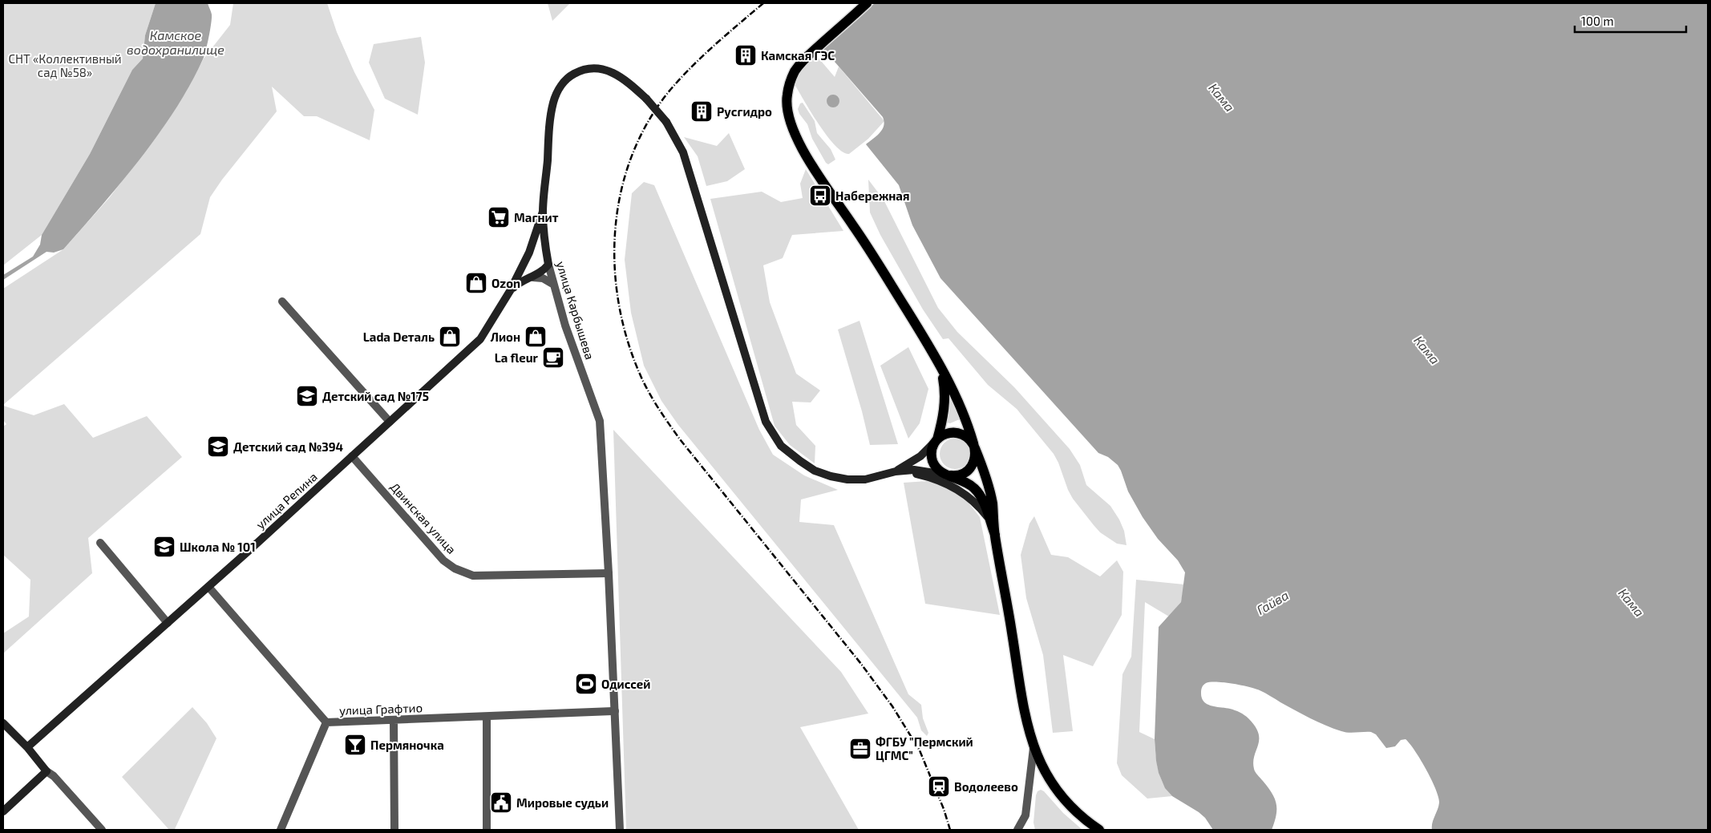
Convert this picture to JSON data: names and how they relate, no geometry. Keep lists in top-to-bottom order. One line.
{"streets":{"main road":["улица Карбышева","улица Репина"],"street":["Двинская улица","улица Графтио"]},"crossings":[["улица Карбышева","улица Репина"],["улица Карбышева","Двинская улица"],["улица Карбышева","улица Графтио"],["улица Репина","Двинская улица"],["улица Репина","улица Графтио"]],"water":["Камское водохранилище","Кама","Гайва"],"parks":["СНТ «Коллективный сад №58»"],"places":{"building":["Камская ГЭС","Русгидро"],"bus stop":["Набережная"],"supermarket":["Магнит"],"shop":["Ozon","Lada Dеталь","Лион"],"cafe":["La fleur"],"school or university":["Детский сад №175","Детский сад №394","Школа № 101"],"sports":["Одиссей"],"bar":["Пермяночка"],"office":["ФГБУ \"Пермский ЦГМС\""],"station":["Водолеево"],"public building":["Мировые судьи"]},"scale_bar":"100 m"}
